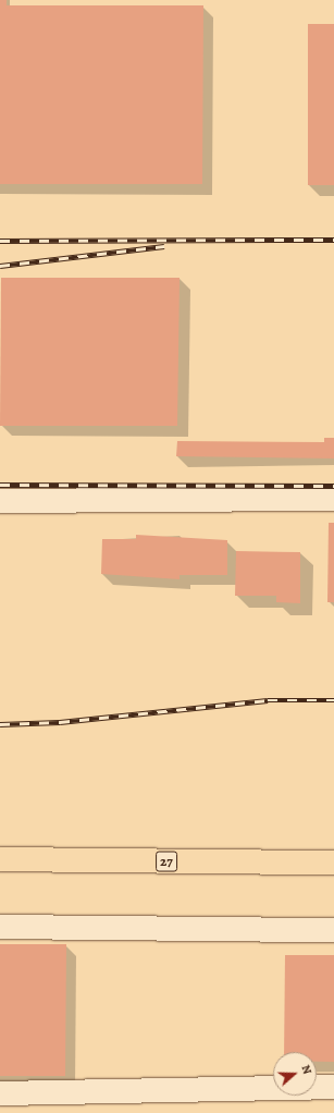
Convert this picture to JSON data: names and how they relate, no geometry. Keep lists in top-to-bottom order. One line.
{"streets":{"main road":["27"]},"north":"right"}
